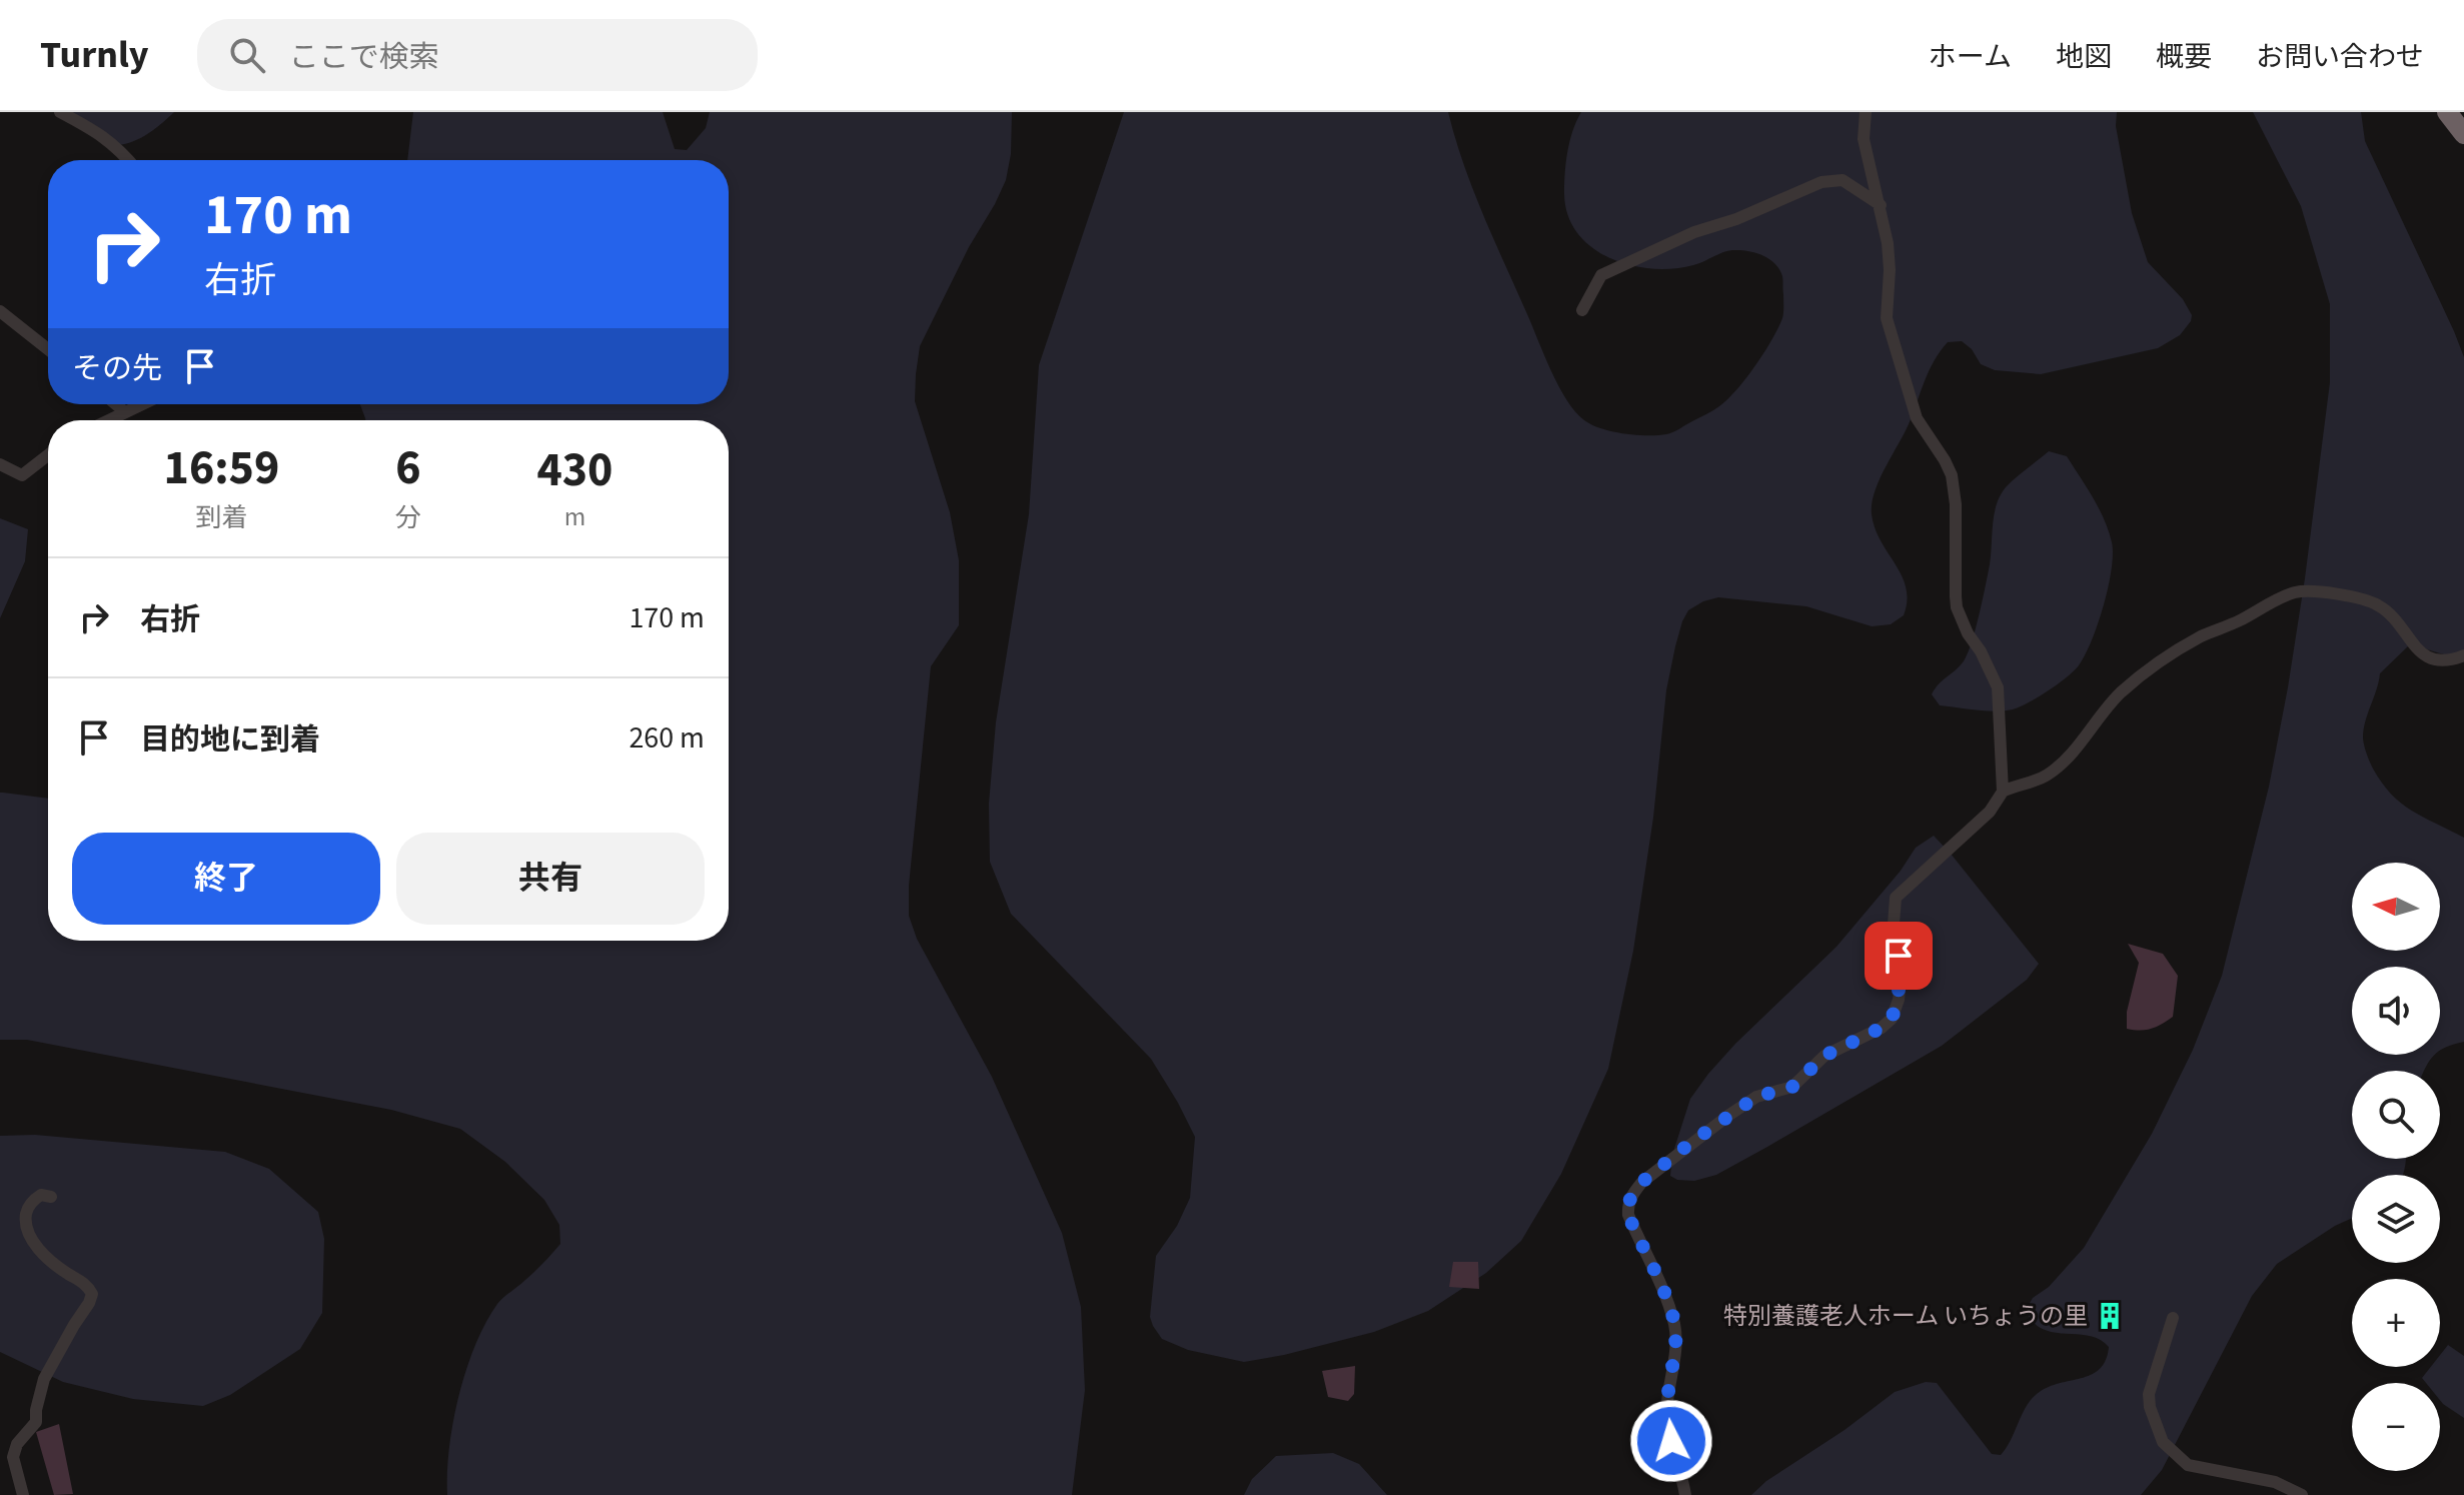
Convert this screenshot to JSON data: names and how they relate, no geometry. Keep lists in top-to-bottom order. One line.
{"places":{"building":["特別養護老人ホーム いちょうの里"]},"north":"left","page":{"header":"Turnly","search":"ここで検索","nav":["ホーム","地図","概要","お問い合わせ"],"turn":["170 m","右折"],"then":"その先","eta":["16:59","到着","6","分","430","m"],"list":[{"name":"右折","value":"170 m"},{"name":"目的地に到着","value":"260 m"}],"buttons":["終了","共有"],"map_buttons":["+","−"]}}
